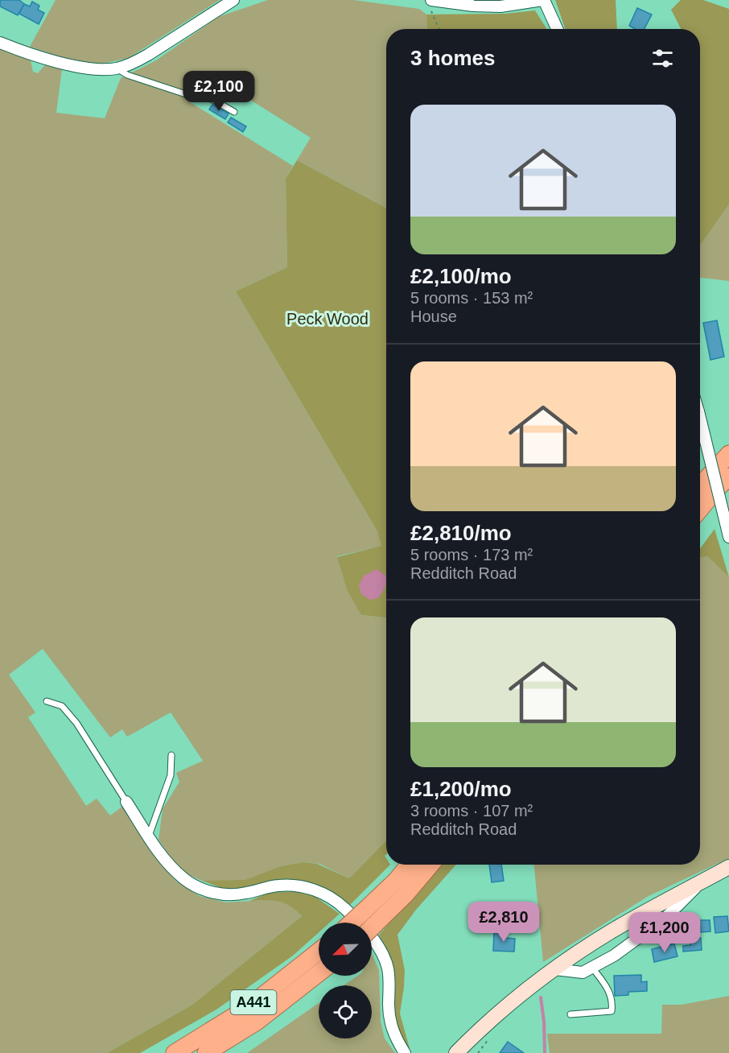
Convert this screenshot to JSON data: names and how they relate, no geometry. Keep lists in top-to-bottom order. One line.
{"streets":{"highway":["A441"]},"parks":["Peck Wood"],"north":"bottom left","page":{"heading":"3 homes","price":["£2,100","£2,810","£1,200"],"list":[{"name":"£2,100/mo","note":"5 rooms · 153 m² · House"},{"name":"£2,810/mo","note":"5 rooms · 173 m² · Redditch Road"},{"name":"£1,200/mo","note":"3 rooms · 107 m² · Redditch Road"}]}}
